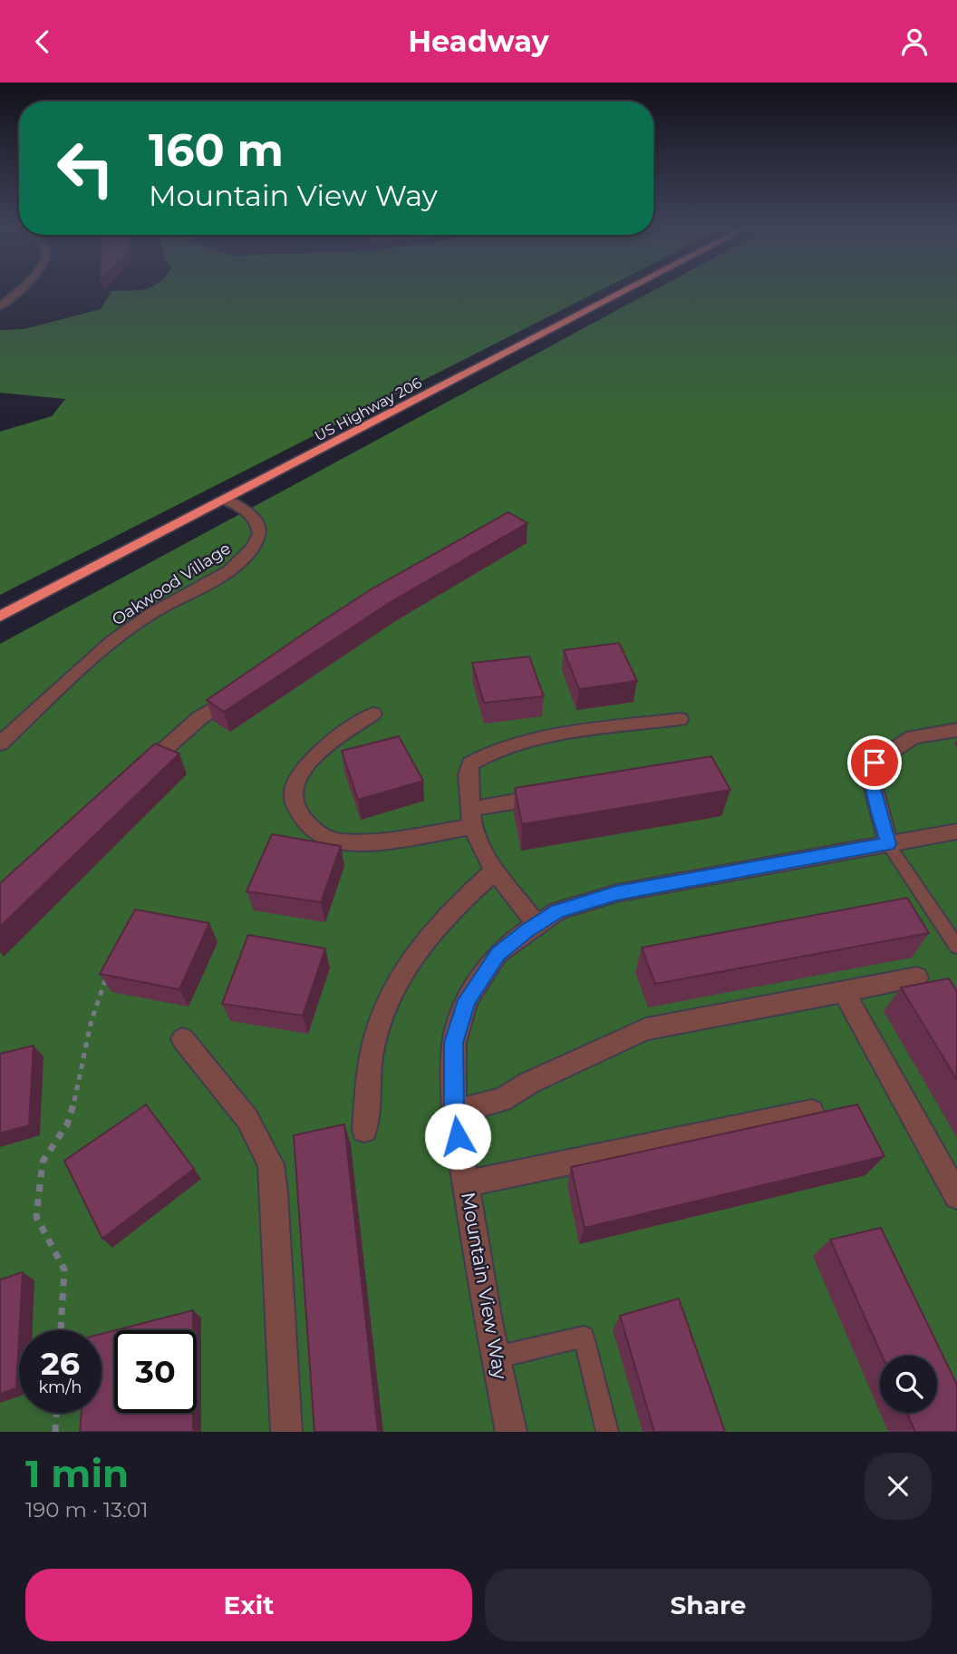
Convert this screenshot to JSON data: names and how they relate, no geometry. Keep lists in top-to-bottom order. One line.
{"streets":{"highway":["US Highway 206"],"street":["Oakwood Village","Mountain View Way"]},"crossings":[["US Highway 206","Oakwood Village"]],"page":{"header":"Headway","turn":["160 m","Mountain View Way"],"speed":"26 km/h","limit":"30","heading":["1 min","190 m · 13:01"],"buttons":["Exit","Share"]}}
